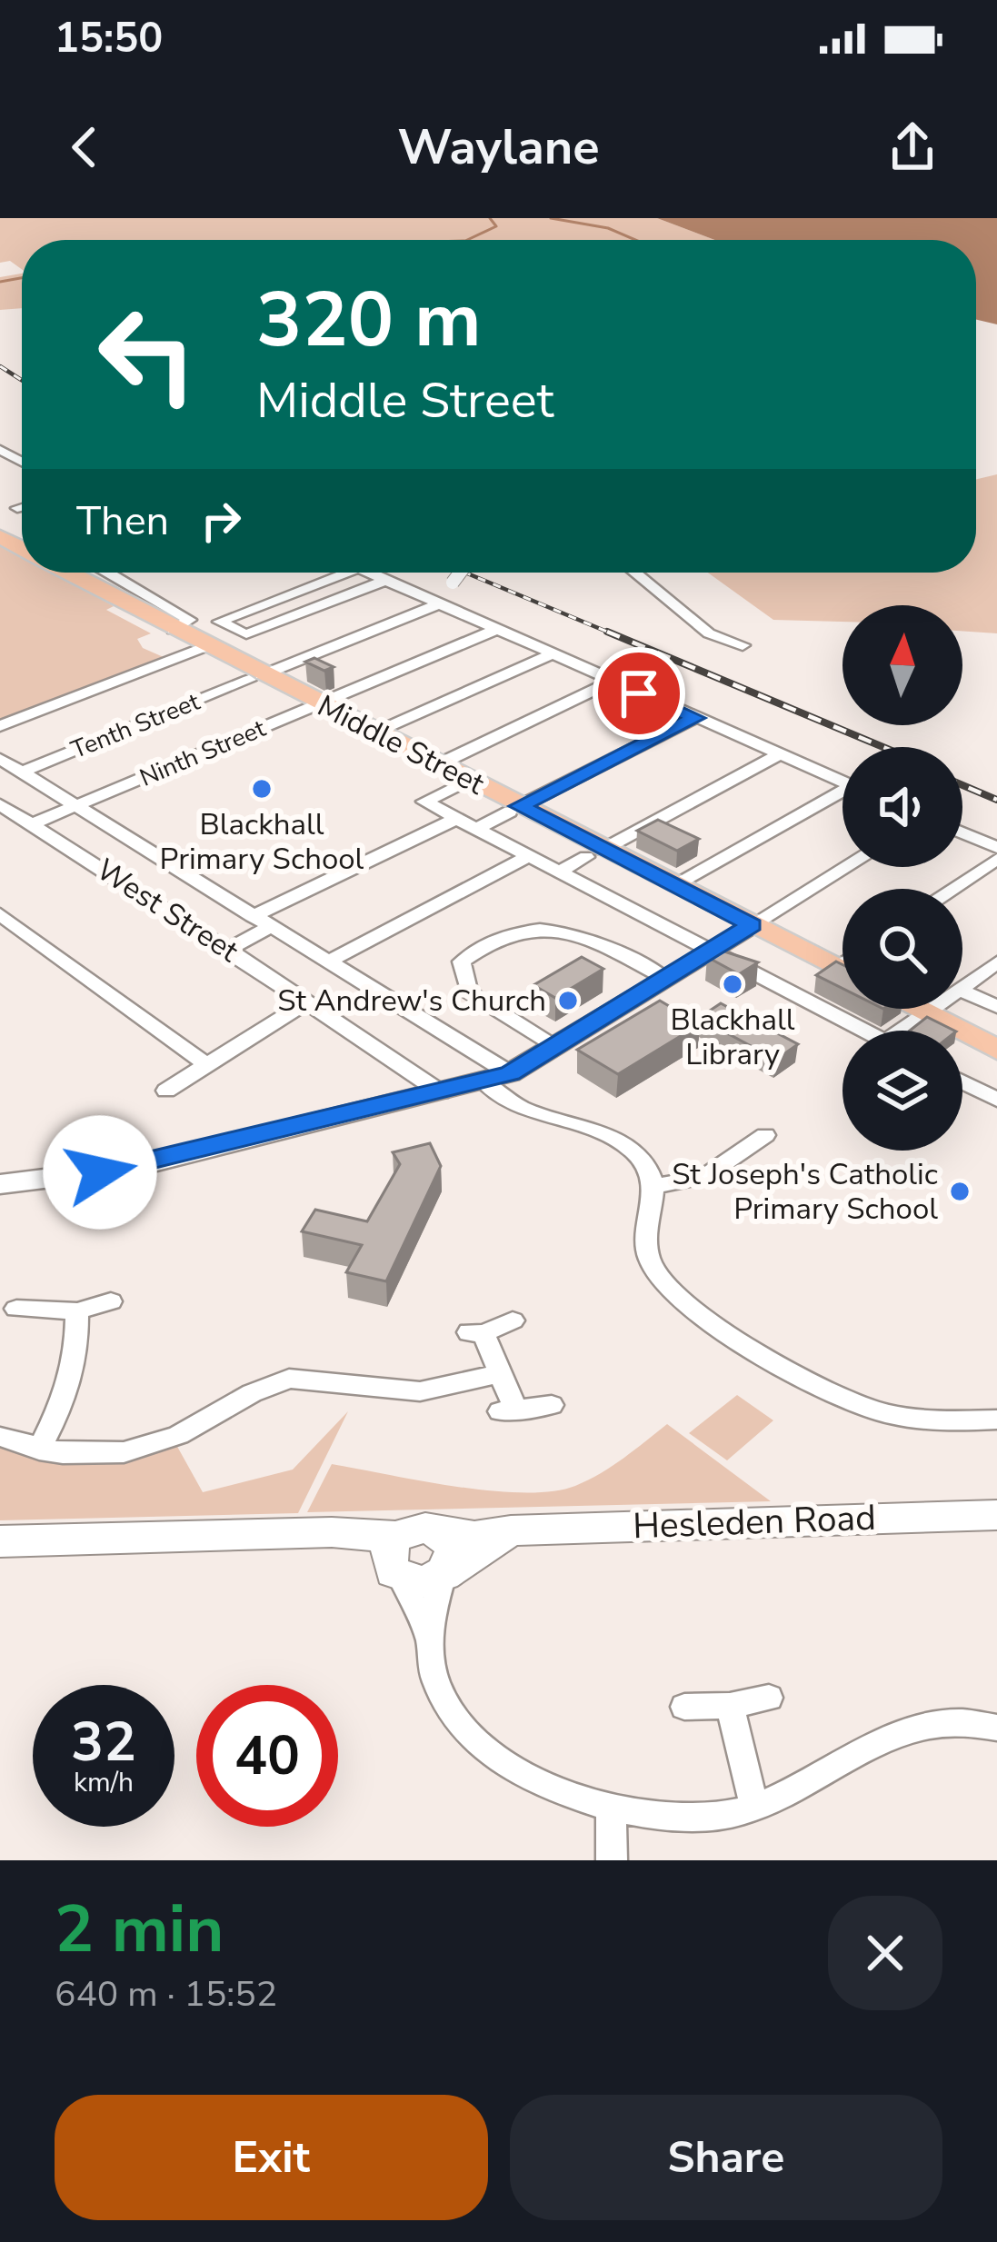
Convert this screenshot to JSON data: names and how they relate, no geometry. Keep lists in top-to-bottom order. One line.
{"streets":{"main road":["Middle Street","Hesleden Road"],"street":["Tenth Street","Ninth Street","West Street"]},"crossings":[["Tenth Street","Middle Street"],["Middle Street","Ninth Street"],["Ninth Street","West Street"]],"places":["Blackhall Primary School","Blackhall Library","St Andrew's Church","St Joseph's Catholic Primary School"],"north":"top","page":{"status":"15:50","header":"Waylane","turn":["320 m","Middle Street"],"then":"Then","speed":"32 km/h","limit":"40","heading":["2 min","640 m · 15:52"],"buttons":["Exit","Share"]}}
